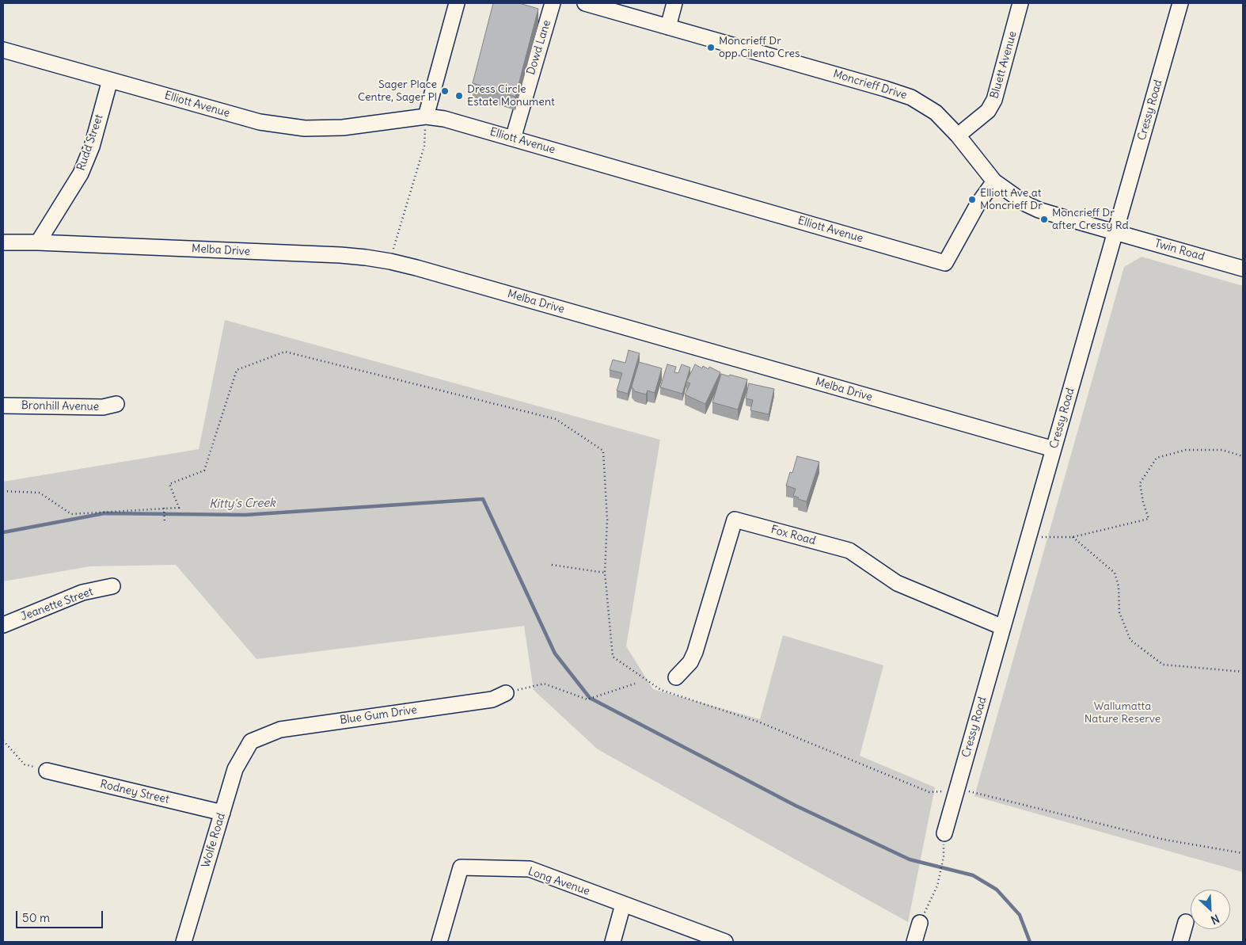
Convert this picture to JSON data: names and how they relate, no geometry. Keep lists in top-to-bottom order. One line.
{"streets":{"street":["Dowd Lane","Bluett Avenue","Moncrieff Drive","Elliott Avenue","Cressy Road","Rudd Street","Melba Drive","Twin Road","Bronhill Avenue","Fox Road","Jeanette Street","Blue Gum Drive","Rodney Street","Wolfe Road","Long Avenue"]},"crossings":[["Dowd Lane","Elliott Avenue"],["Bluett Avenue","Moncrieff Drive"],["Moncrieff Drive","Elliott Avenue"],["Moncrieff Drive","Cressy Road"],["Moncrieff Drive","Twin Road"],["Elliott Avenue","Rudd Street"],["Cressy Road","Melba Drive"],["Cressy Road","Twin Road"],["Cressy Road","Fox Road"],["Rudd Street","Melba Drive"],["Blue Gum Drive","Wolfe Road"],["Rodney Street","Wolfe Road"]],"water":["Kitty's Creek"],"parks":["Wallumatta Nature Reserve"],"places":["Moncrieff Dr opp Cilento Cres","Sager Place Centre, Sager Pl","Dress Circle Estate Monument","Elliott Ave at Moncrieff Dr","Moncrieff Dr after Cressy Rd"],"scale_bar":"50 m","north":"bottom right"}
